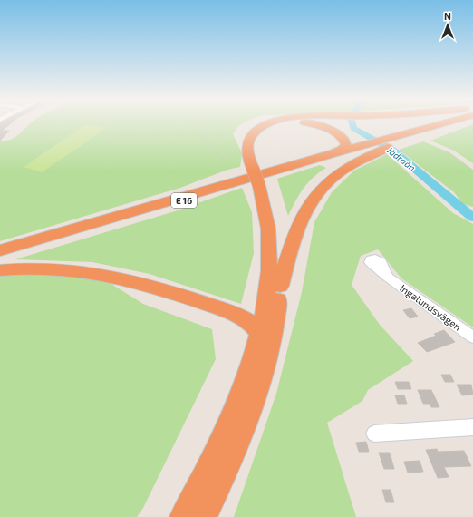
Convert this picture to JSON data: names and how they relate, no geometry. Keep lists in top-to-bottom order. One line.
{"streets":{"highway":["E 16"],"street":["Ingalundsvägen"]},"water":["Jädraån"],"north":"top"}
